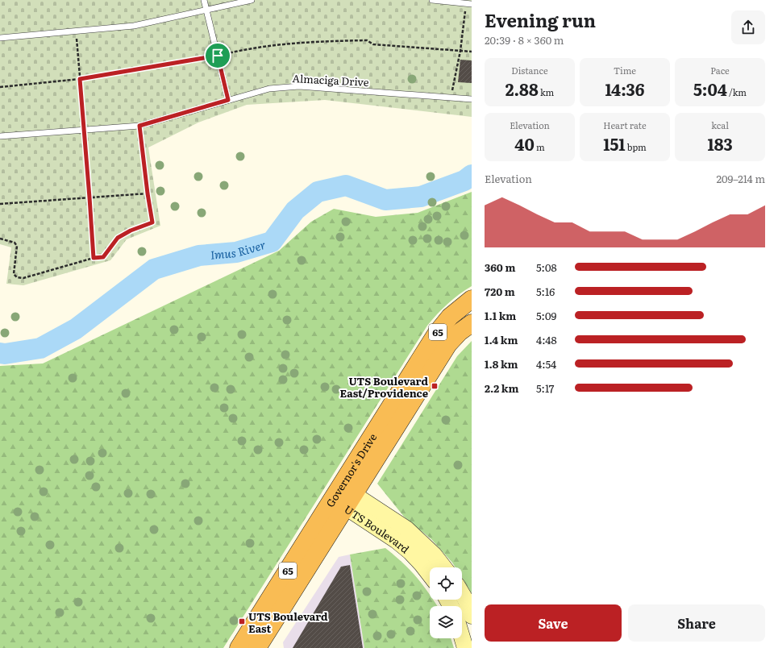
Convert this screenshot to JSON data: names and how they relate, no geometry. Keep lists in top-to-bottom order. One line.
{"streets":{"highway":["65","Governor's Drive"],"main road":["UTS Boulevard"],"lane":["Almaciga Drive"]},"crossings":[["Governor's Drive","UTS Boulevard"]],"water":["Imus River"],"places":{"transit":["UTS Boulevard East/Providence","UTS Boulevard East"]},"page":{"heading":["Evening run","20:39 · 8 × 360 m"],"stats":[["Distance","2.88 km"],["Time","14:36"],["Pace","5:04 /km"],["Elevation","40 m"],["Heart rate","151 bpm"],["kcal","183"]],"chart":["Elevation","209–214 m"],"list":[{"name":"360 m","note":"5:08"},{"name":"720 m","note":"5:16"},{"name":"1.1 km","note":"5:09"},{"name":"1.4 km","note":"4:48"},{"name":"1.8 km","note":"4:54"},{"name":"2.2 km","note":"5:17"}],"buttons":["Save","Share"]}}
